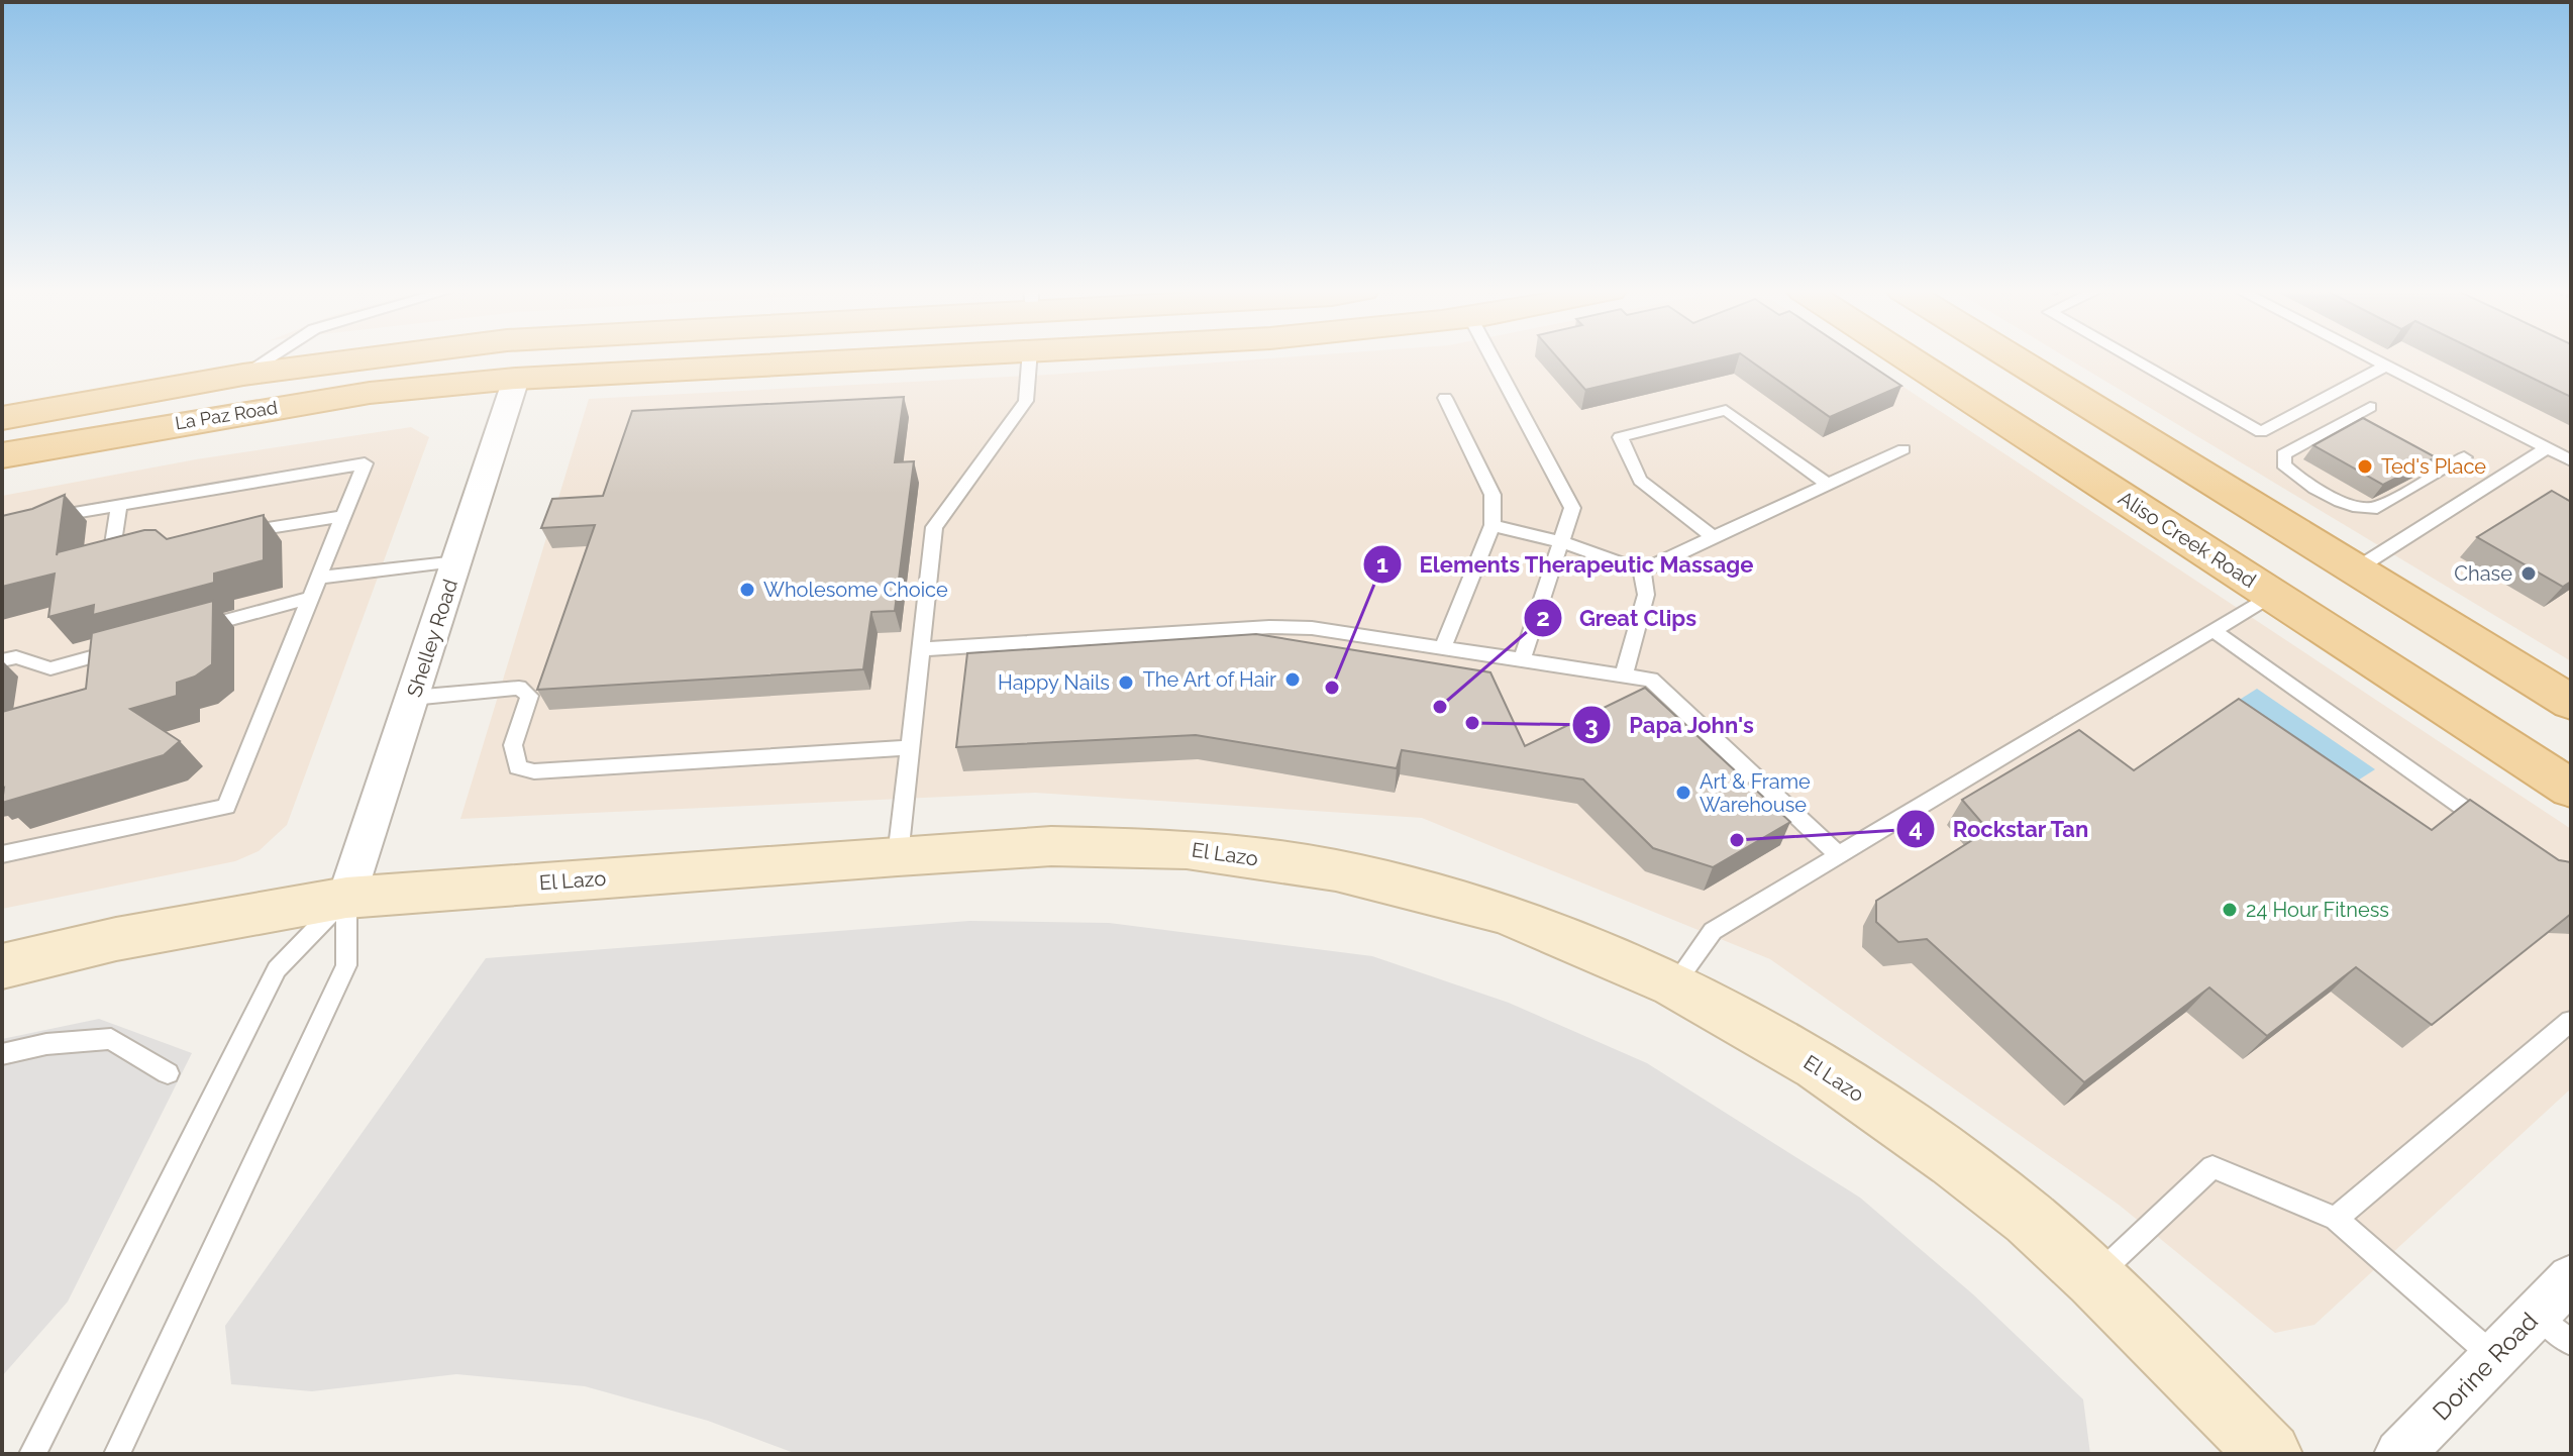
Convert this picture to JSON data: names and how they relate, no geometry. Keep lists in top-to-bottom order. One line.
{"streets":{"main road":["La Paz Road","Aliso Creek Road"],"street":["Shelley Road","El Lazo","Dorine Road"]},"crossings":[["La Paz Road","Shelley Road"],["Shelley Road","El Lazo"]],"places":["Ted's Place","Chase","Wholesome Choice","The Art of Hair","Happy Nails","Elements Therapeutic Massage","Great Clips","Papa John's","Art & Frame Warehouse","Rockstar Tan","24 Hour Fitness"]}
